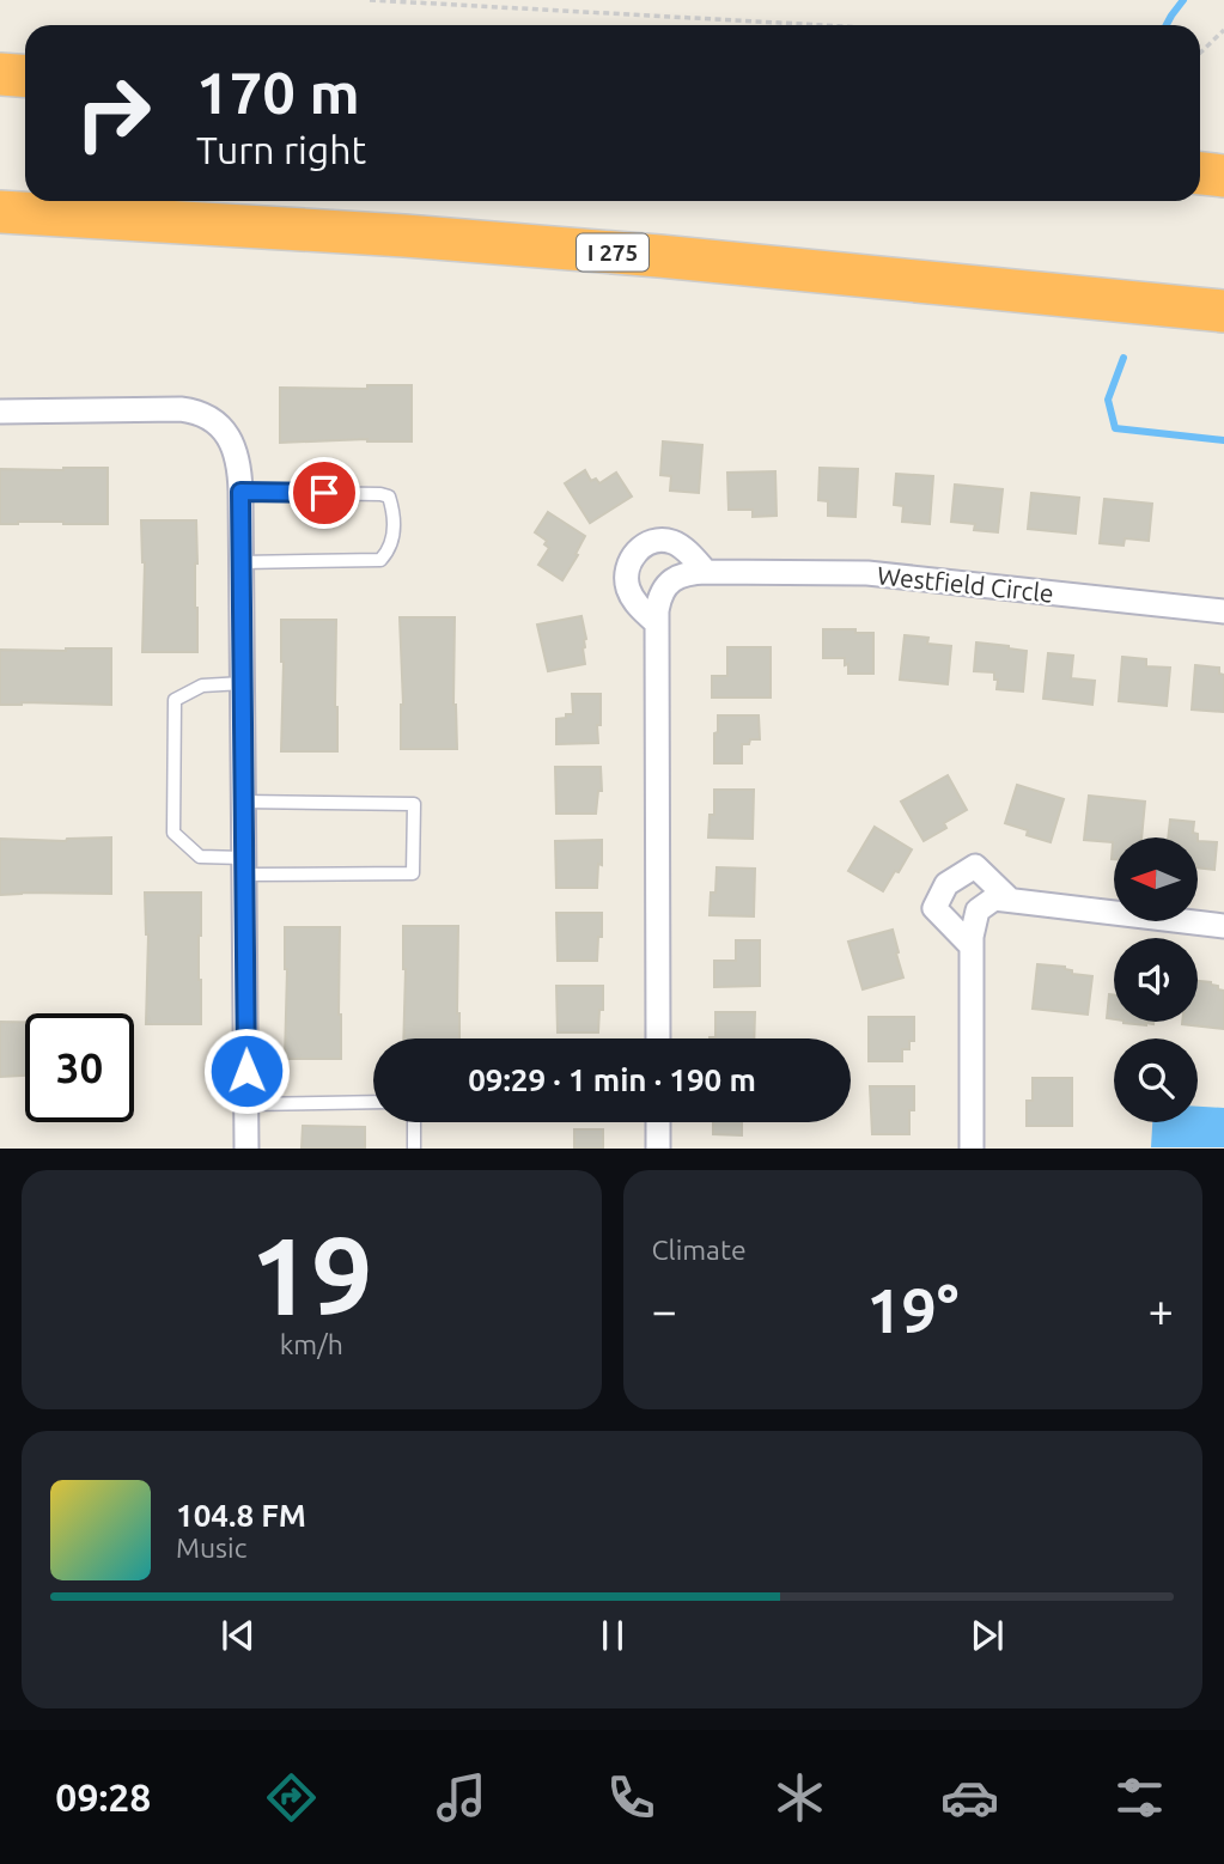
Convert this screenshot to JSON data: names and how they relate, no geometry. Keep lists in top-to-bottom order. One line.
{"streets":{"highway":["I 275"],"street":["Westfield Circle"]},"north":"left","page":{"turn":["170 m","Turn right"],"limit":"30","trip":"09:29 · 1 min · 190 m","tile":[["19","km/h"],"Climate"],"heat":["−","19°","+"],"song":["104.8 FM","Music"],"tabs":"09:28"}}
